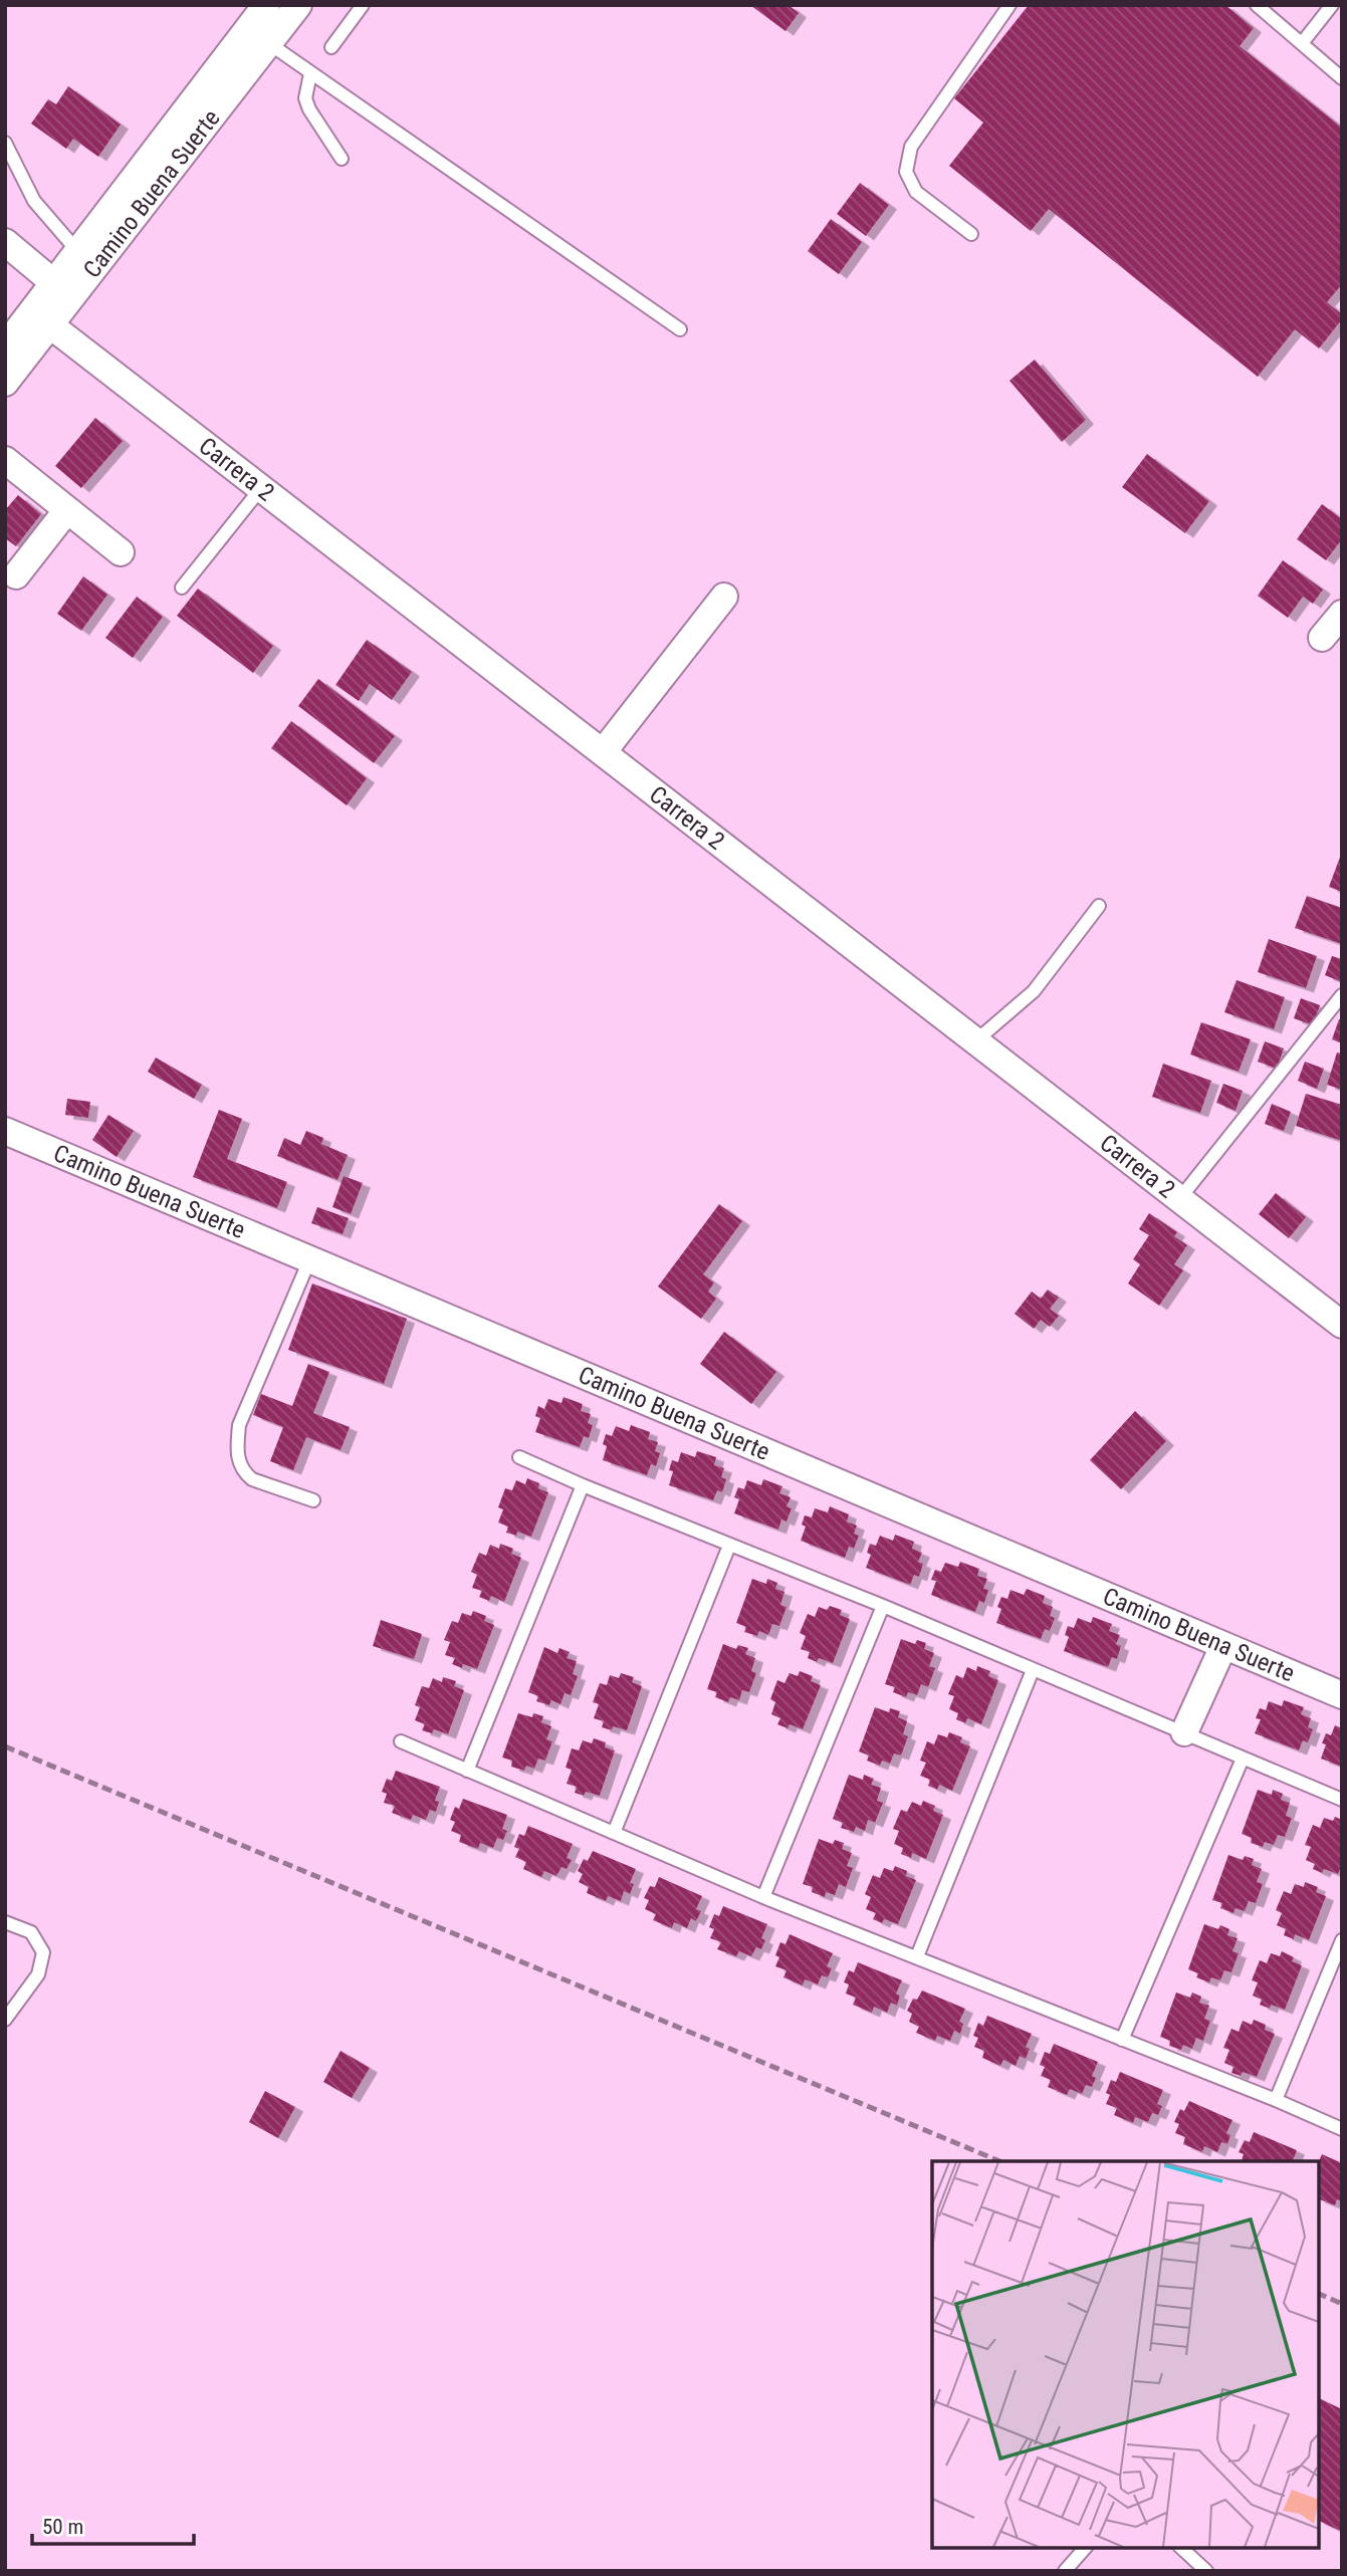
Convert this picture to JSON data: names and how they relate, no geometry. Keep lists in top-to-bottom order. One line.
{"streets":{"street":["Camino Buena Suerte","Carrera 2"]},"crossings":[["Camino Buena Suerte","Carrera 2"]],"scale_bar":"50 m"}
